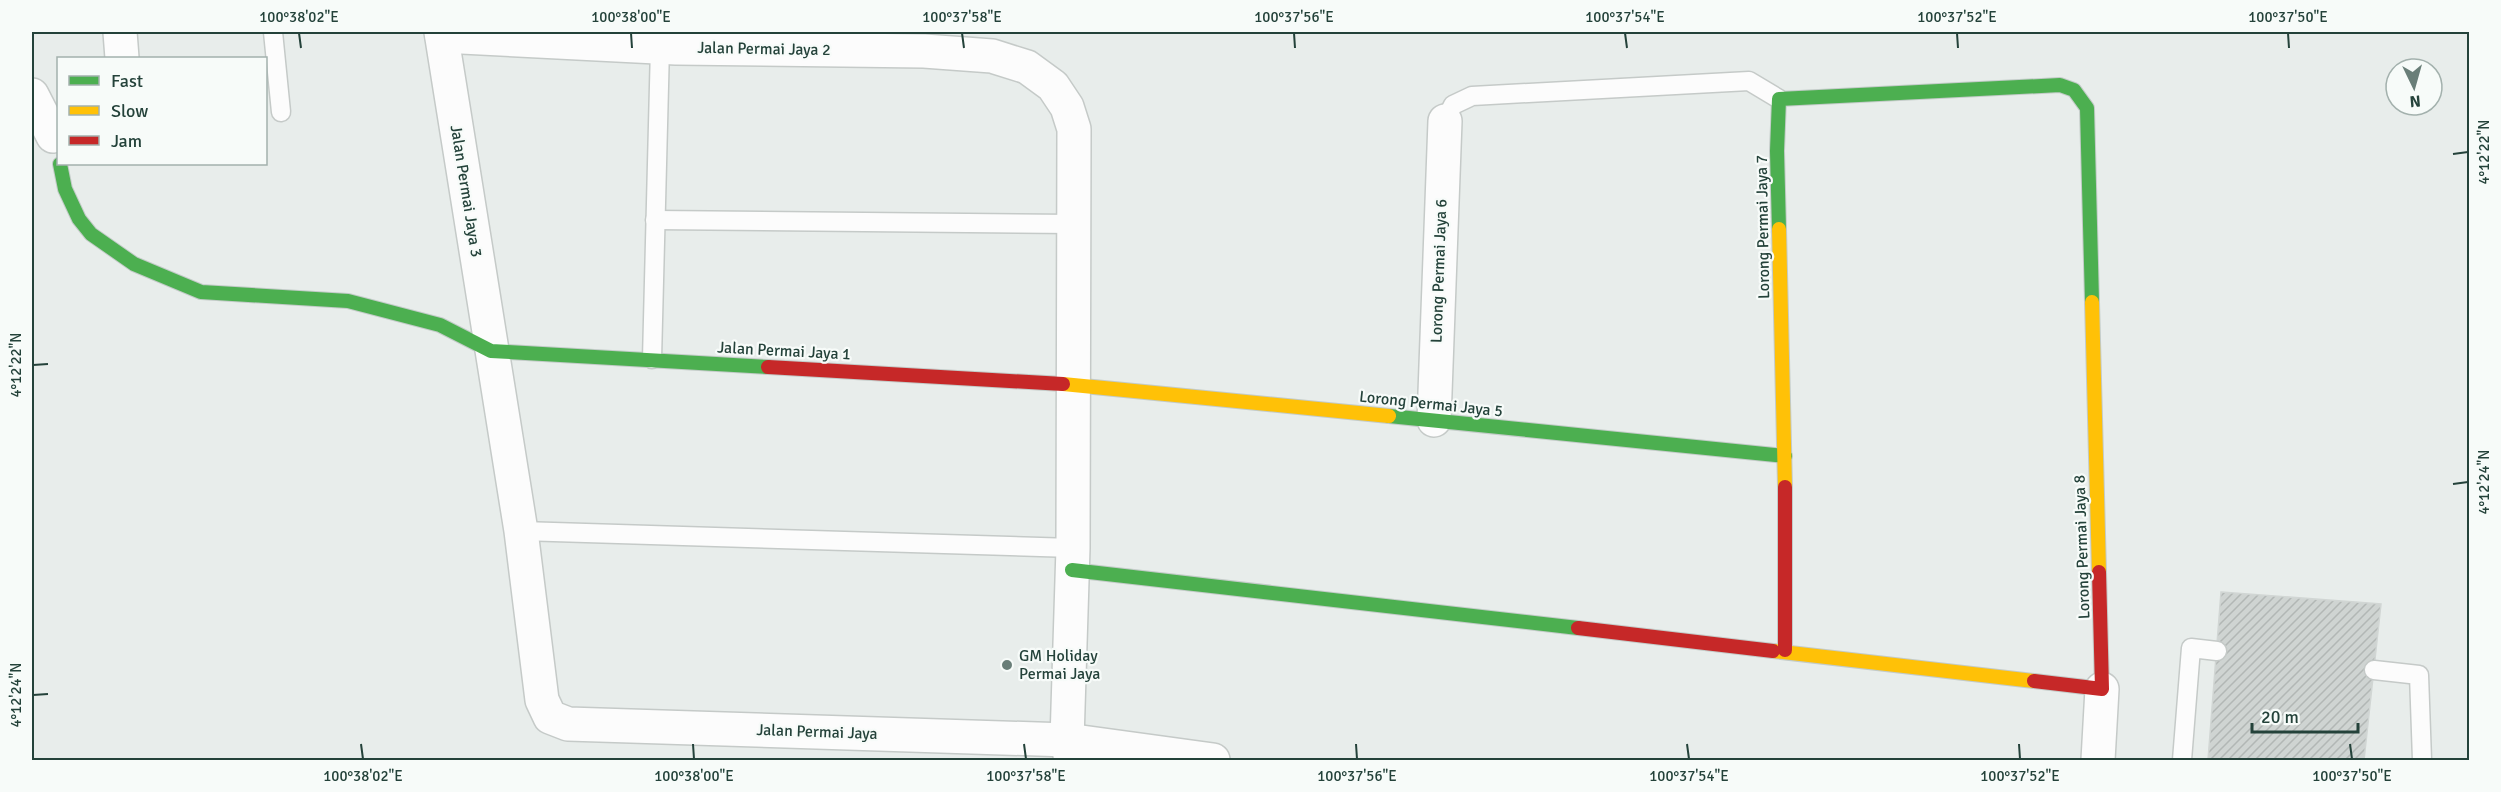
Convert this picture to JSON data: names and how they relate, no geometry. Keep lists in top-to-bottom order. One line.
{"streets":{"street":["Jalan Permai Jaya 2","Jalan Permai Jaya 3","Lorong Permai Jaya 7","Lorong Permai Jaya 6","Jalan Permai Jaya 1","Lorong Permai Jaya 5","Lorong Permai Jaya 8","Jalan Permai Jaya"]},"crossings":[["Jalan Permai Jaya 2","Jalan Permai Jaya 3"],["Jalan Permai Jaya 3","Jalan Permai Jaya 1"],["Jalan Permai Jaya 3","Jalan Permai Jaya"],["Lorong Permai Jaya 7","Lorong Permai Jaya 5"],["Lorong Permai Jaya 7","Lorong Permai Jaya 8"],["Lorong Permai Jaya 6","Lorong Permai Jaya 5"],["Jalan Permai Jaya 1","Lorong Permai Jaya 5"]],"places":["GM Holiday Permai Jaya"],"legend":["Fast","Slow","Jam"],"scale_bar":"20 m","north":"bottom","coordinates":["100°38'02\"E","100°38'00\"E","100°37'58\"E","100°37'56\"E","100°37'54\"E","100°37'52\"E","100°37'50\"E","4°12'22\"N","4°12'24\"N"]}
